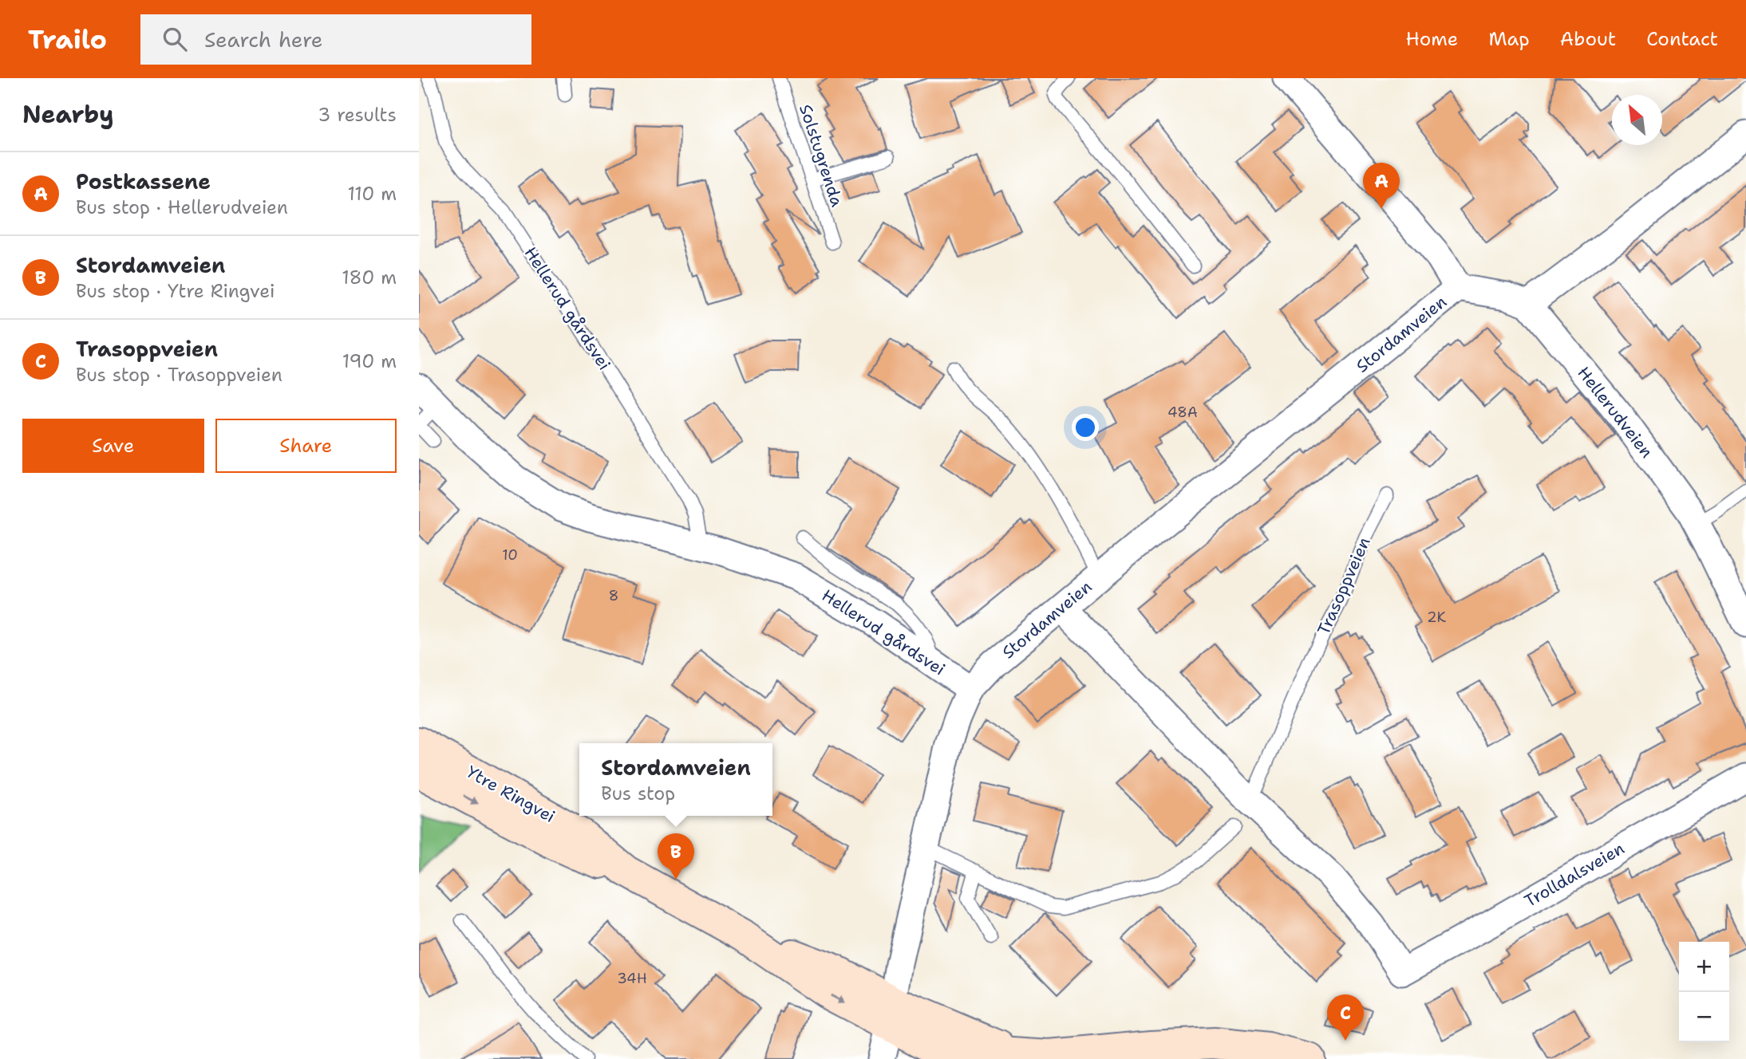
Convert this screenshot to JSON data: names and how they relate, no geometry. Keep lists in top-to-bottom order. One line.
{"streets":{"main road":["Ytre Ringvei"],"street":["Hellerud gårdsvei","Stordamveien","Hellerudveien","Trolldalsveien"],"lane":["Solstugrenda","Trasoppveien"]},"crossings":[["Hellerud gårdsvei","Stordamveien"],["Stordamveien","Hellerudveien"],["Stordamveien","Ytre Ringvei"],["Trasoppveien","Trolldalsveien"]],"house_numbers":["48A","10","8","2K","34H"],"north":"top left","page":{"header":"Trailo","search":"Search here","nav":["Home","Map","About","Contact"],"heading":["Nearby","3 results"],"list":[{"mark":"A","name":"Postkassene","note":"Bus stop · Hellerudveien","value":"110 m"},{"mark":"B","name":"Stordamveien","note":"Bus stop · Ytre Ringvei","value":"180 m"},{"mark":"C","name":"Trasoppveien","note":"Bus stop · Trasoppveien","value":"190 m"}],"pins":["A","B","C"],"buttons":["Save","Share"],"popup":["Stordamveien","Bus stop"],"map_buttons":["+","−"]}}
